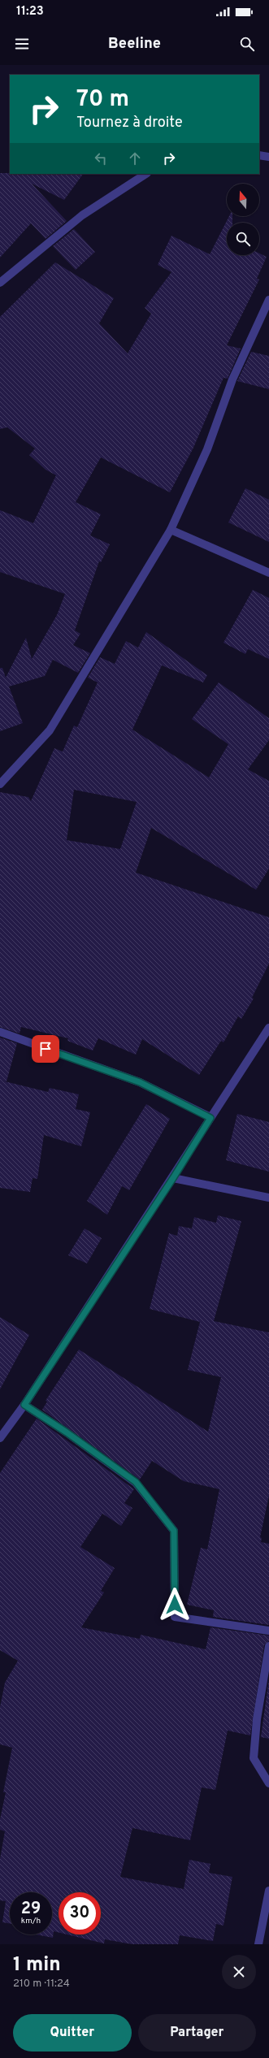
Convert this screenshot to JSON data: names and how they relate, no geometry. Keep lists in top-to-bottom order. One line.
{"north":"top","page":{"status":"11:23","header":"Beeline","turn":["70 m","Tournez à droite"],"speed":"29 km/h","limit":"30","heading":["1 min","210 m · 11:24"],"buttons":["Quitter","Partager"]}}
